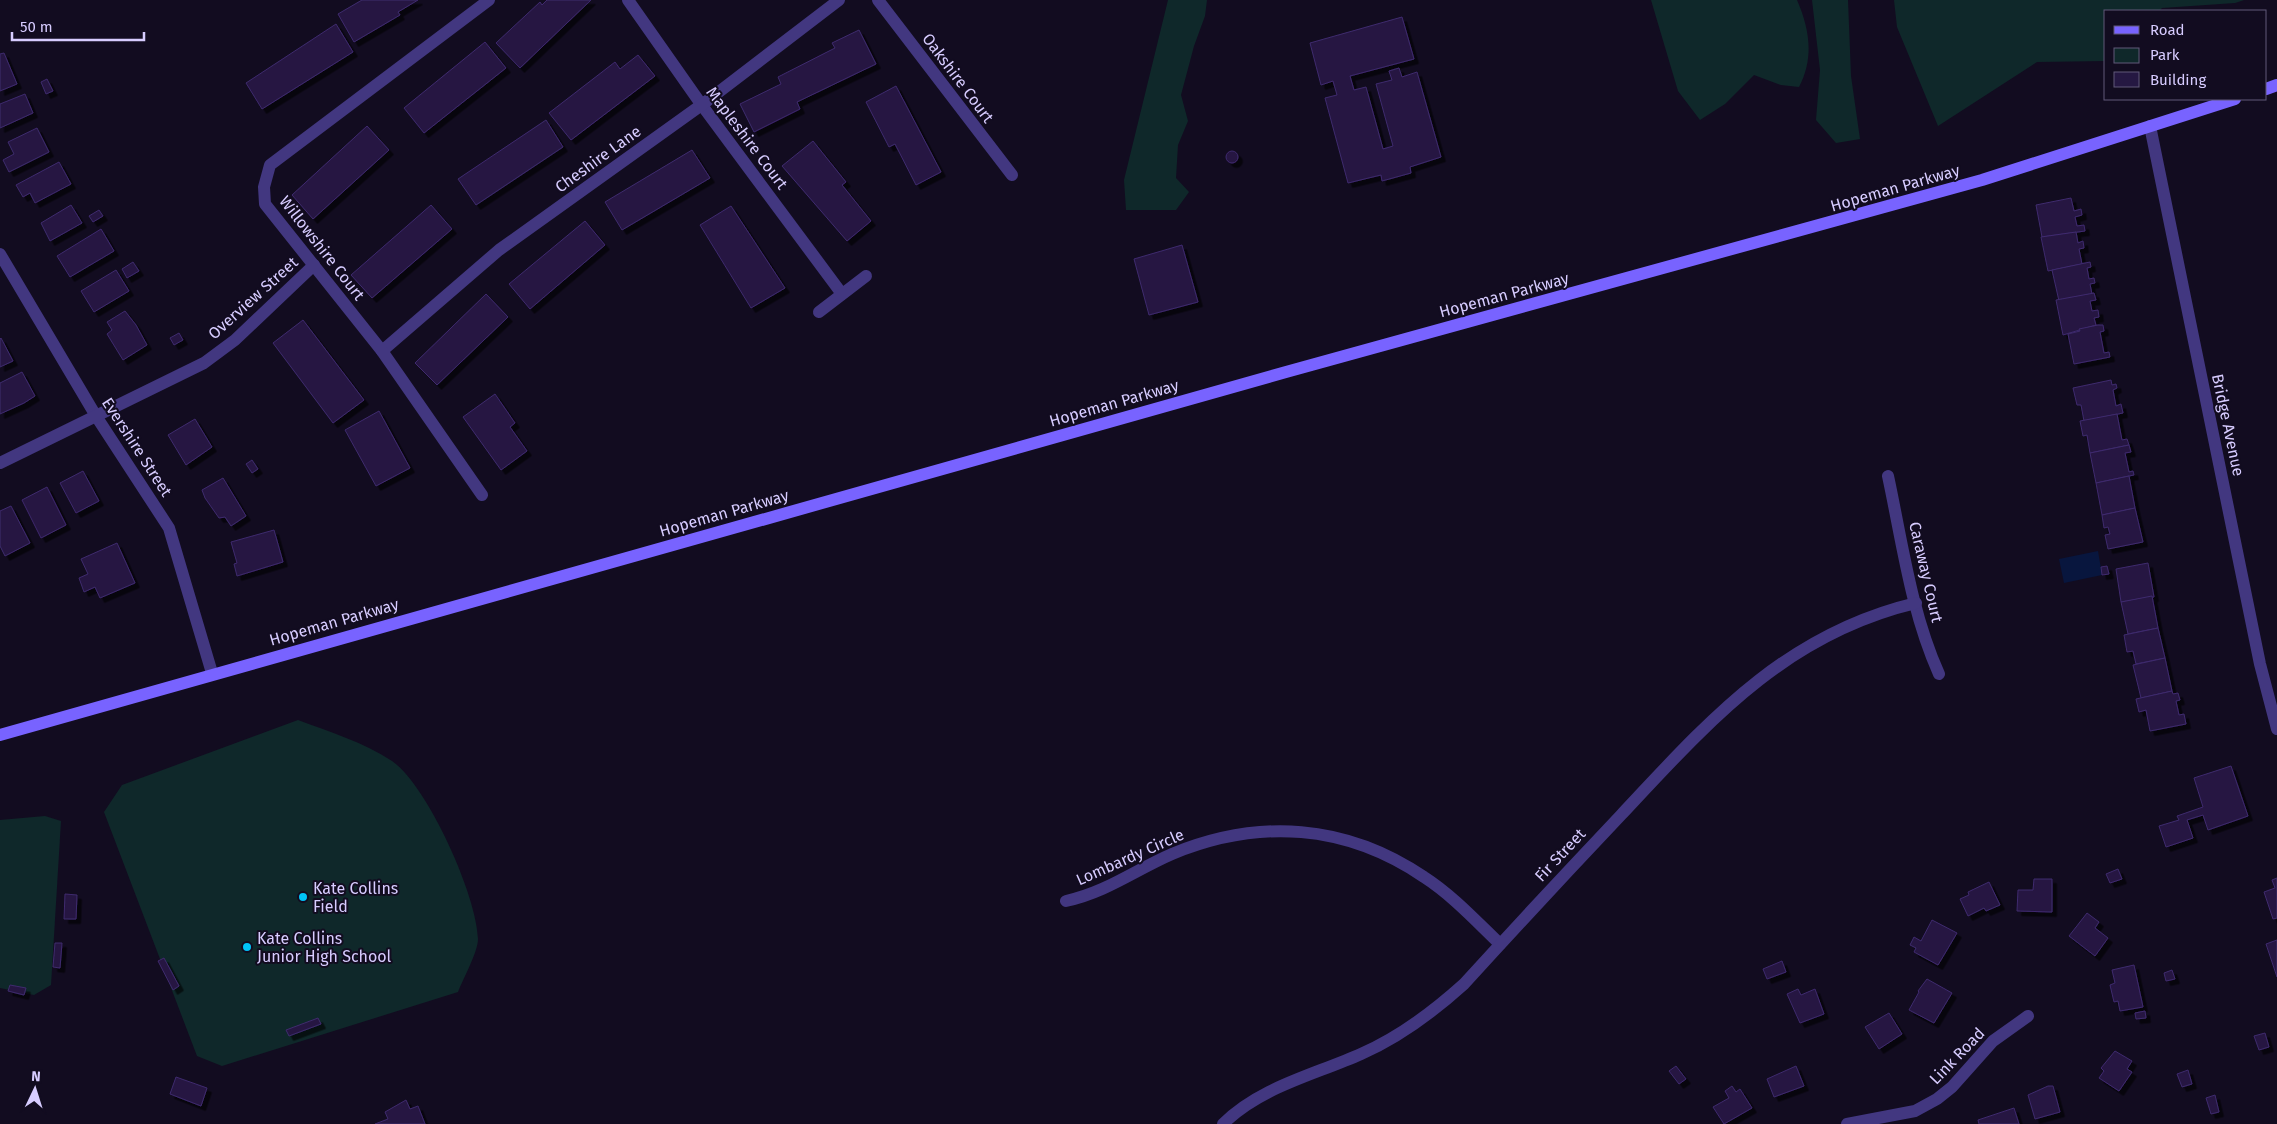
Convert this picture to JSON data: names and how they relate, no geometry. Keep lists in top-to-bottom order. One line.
{"streets":{"main road":["Hopeman Parkway"],"street":["Oakshire Court","Mapleshire Court","Cheshire Lane","Willowshire Court","Overview Street","Bridge Avenue","Evershire Street","Caraway Court","Fir Street","Lombardy Circle","Link Road"]},"crossings":[["Mapleshire Court","Cheshire Lane"],["Cheshire Lane","Willowshire Court"],["Hopeman Parkway","Bridge Avenue"],["Hopeman Parkway","Evershire Street"],["Willowshire Court","Overview Street"],["Overview Street","Evershire Street"],["Caraway Court","Fir Street"],["Fir Street","Lombardy Circle"]],"places":["Kate Collins Field","Kate Collins Junior High School"],"legend":["Road","Park","Building"],"scale_bar":"50 m","north":"top"}
